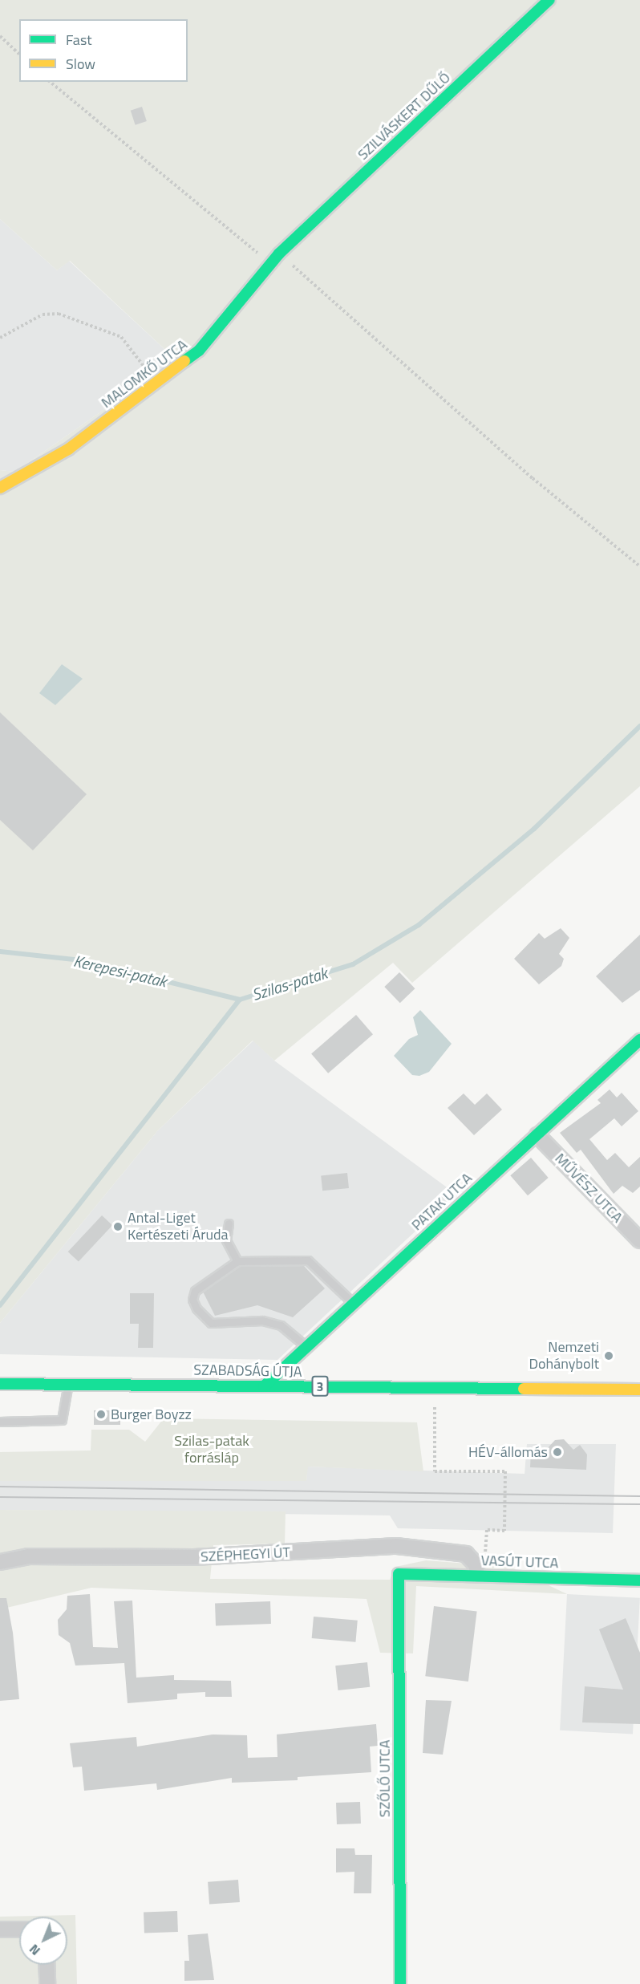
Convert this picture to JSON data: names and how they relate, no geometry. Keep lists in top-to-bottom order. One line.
{"streets":{"street":["SZILVÁSKERT DŰLŐ","MALOMKŐ UTCA","MŰVÉSZ UTCA","PATAK UTCA","SZABADSÁG ÚTJA","3","SZÉPHEGYI ÚT","VASÚT UTCA","SZŐLŐ UTCA"]},"crossings":[["SZILVÁSKERT DŰLŐ","MALOMKŐ UTCA"],["MŰVÉSZ UTCA","PATAK UTCA"],["PATAK UTCA","SZABADSÁG ÚTJA"],["SZÉPHEGYI ÚT","VASÚT UTCA"],["VASÚT UTCA","SZŐLŐ UTCA"]],"water":["Kerepesi-patak","Szilas-patak"],"parks":["Szilas-patak forrásláp"],"places":["Antal-Liget Kertészeti Áruda","Nemzeti Dohánybolt","Burger Boyzz","HÉV-állomás"],"legend":["Fast","Slow"],"north":"bottom left"}
